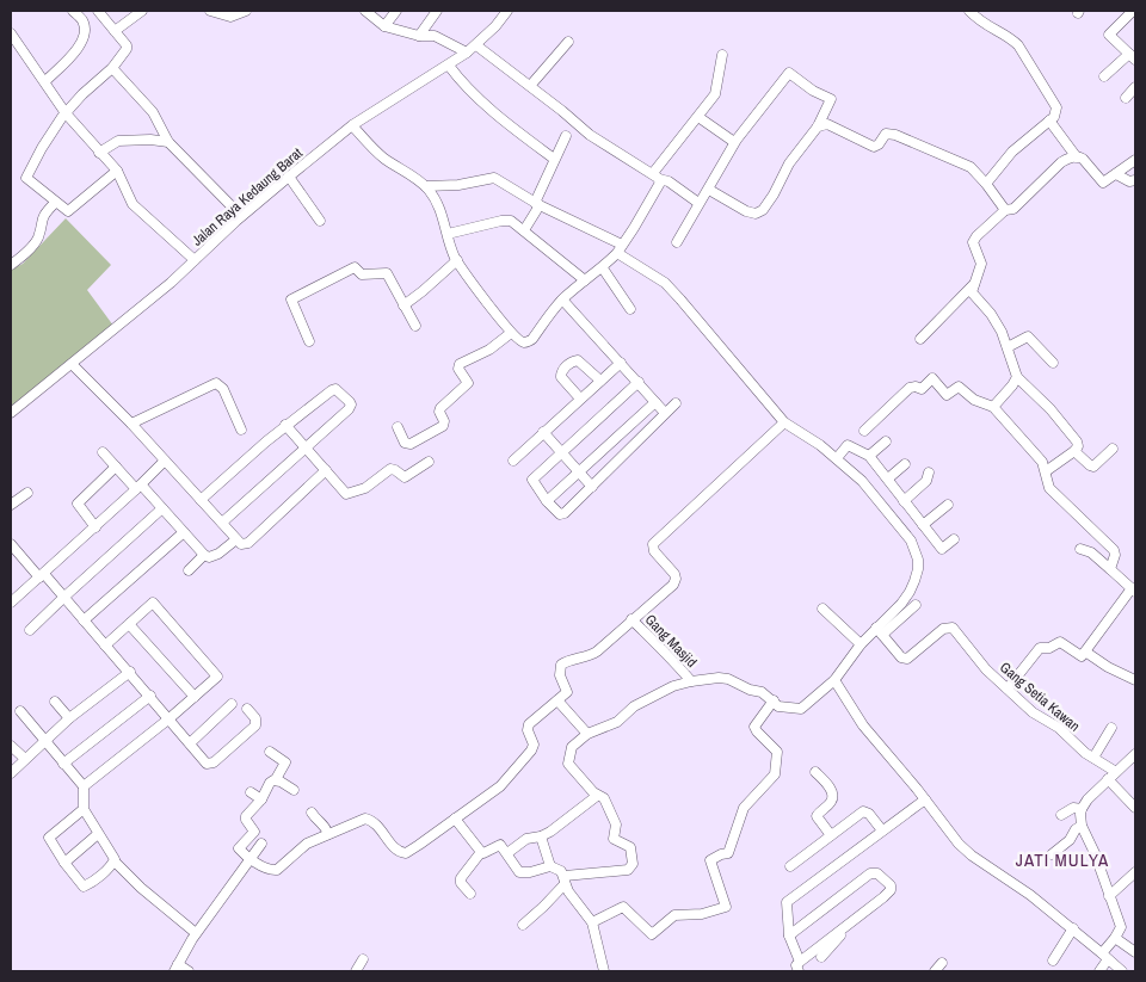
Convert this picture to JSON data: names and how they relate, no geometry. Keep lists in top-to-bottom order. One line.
{"streets":{"street":["Jalan Raya Kedaung Barat","Gang Masjid","Gang Setia Kawan"]},"districts":["JATI MULYA"]}
